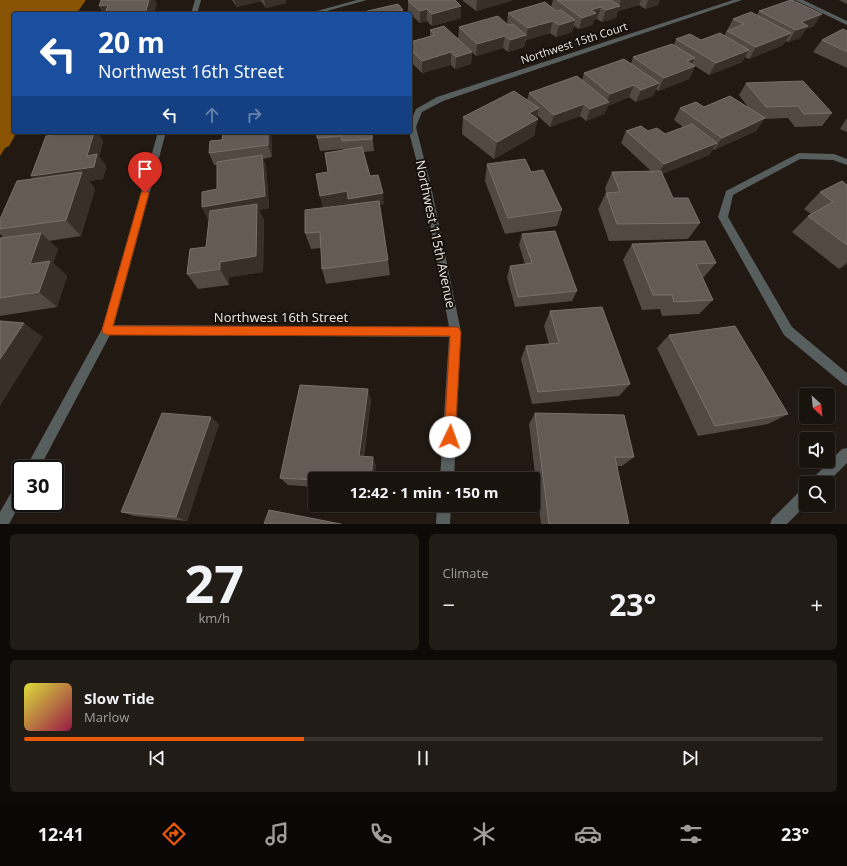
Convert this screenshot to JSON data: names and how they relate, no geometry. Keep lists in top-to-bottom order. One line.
{"streets":{"street":["Northwest 15th Court","Northwest 115th Avenue","Northwest 16th Street"]},"crossings":[["Northwest 15th Court","Northwest 115th Avenue"],["Northwest 115th Avenue","Northwest 16th Street"]],"north":"bottom right","page":{"turn":["20 m","Northwest 16th Street"],"limit":"30","trip":"12:42 · 1 min · 150 m","tile":[["27","km/h"],"Climate"],"heat":["−","23°","+"],"song":["Slow Tide","Marlow"],"tabs":["12:41","23°"]}}
